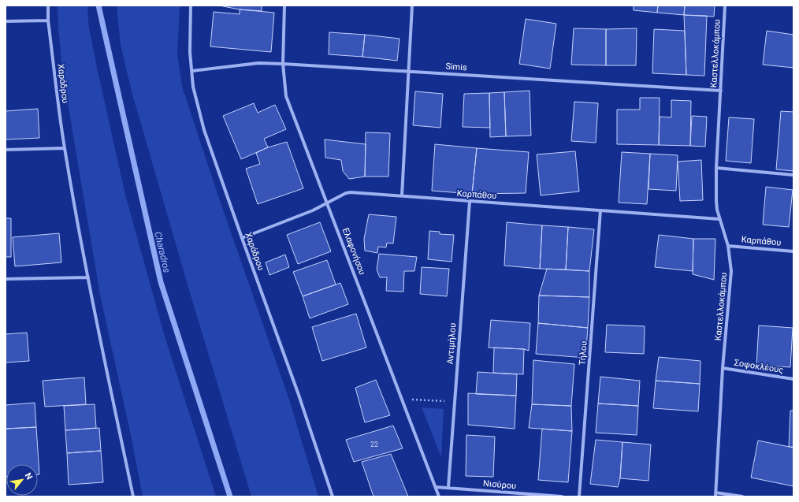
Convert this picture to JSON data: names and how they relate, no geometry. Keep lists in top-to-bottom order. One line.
{"streets":{"street":["Καστελλοκάμπου","Simis","Χαράδρου","Καρπάθου","Ελαφονήσου","Αντιμήλου","Τήλου","Σοφοκλέους","Νισύρου"]},"crossings":[["Καστελλοκάμπου","Simis"],["Καστελλοκάμπου","Καρπάθου"],["Καστελλοκάμπου","Σοφοκλέους"],["Simis","Χαράδρου"],["Simis","Ελαφονήσου"],["Χαράδρου","Καρπάθου"],["Καρπάθου","Ελαφονήσου"],["Καρπάθου","Αντιμήλου"],["Καρπάθου","Τήλου"],["Ελαφονήσου","Νισύρου"],["Αντιμήλου","Νισύρου"]],"water":["Charadros"],"house_numbers":["22"],"north":"top right"}
